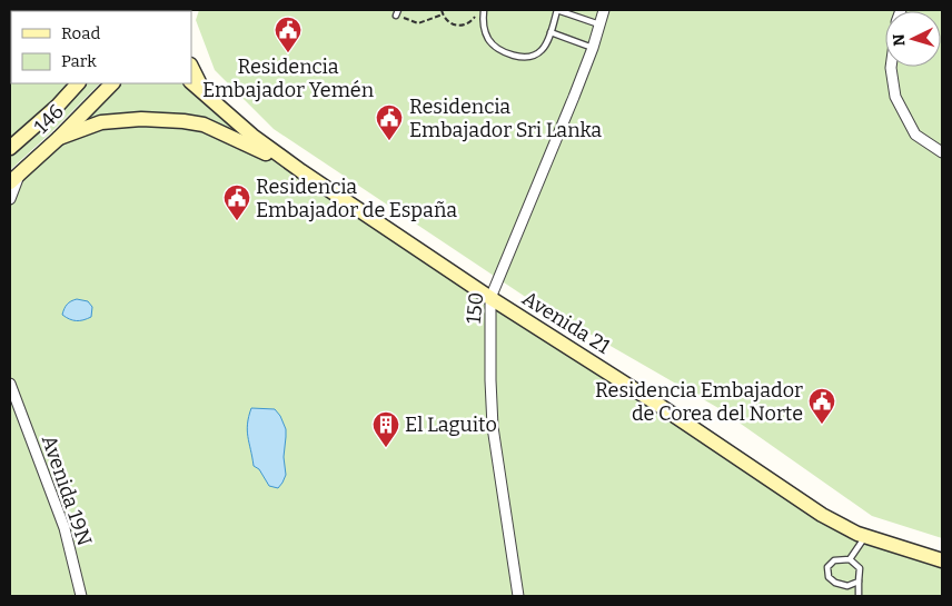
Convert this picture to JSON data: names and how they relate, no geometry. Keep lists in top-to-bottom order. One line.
{"streets":{"main road":["146","Avenida 21"],"street":["150","Avenida 19N"]},"crossings":[["150","Avenida 21"]],"places":{"public building":["Residencia Embajador Yemén","Residencia Embajador Sri Lanka","Residencia Embajador de España","Residencia Embajador de Corea del Norte"],"building":["El Laguito"]},"legend":["Road","Park"],"north":"left"}
